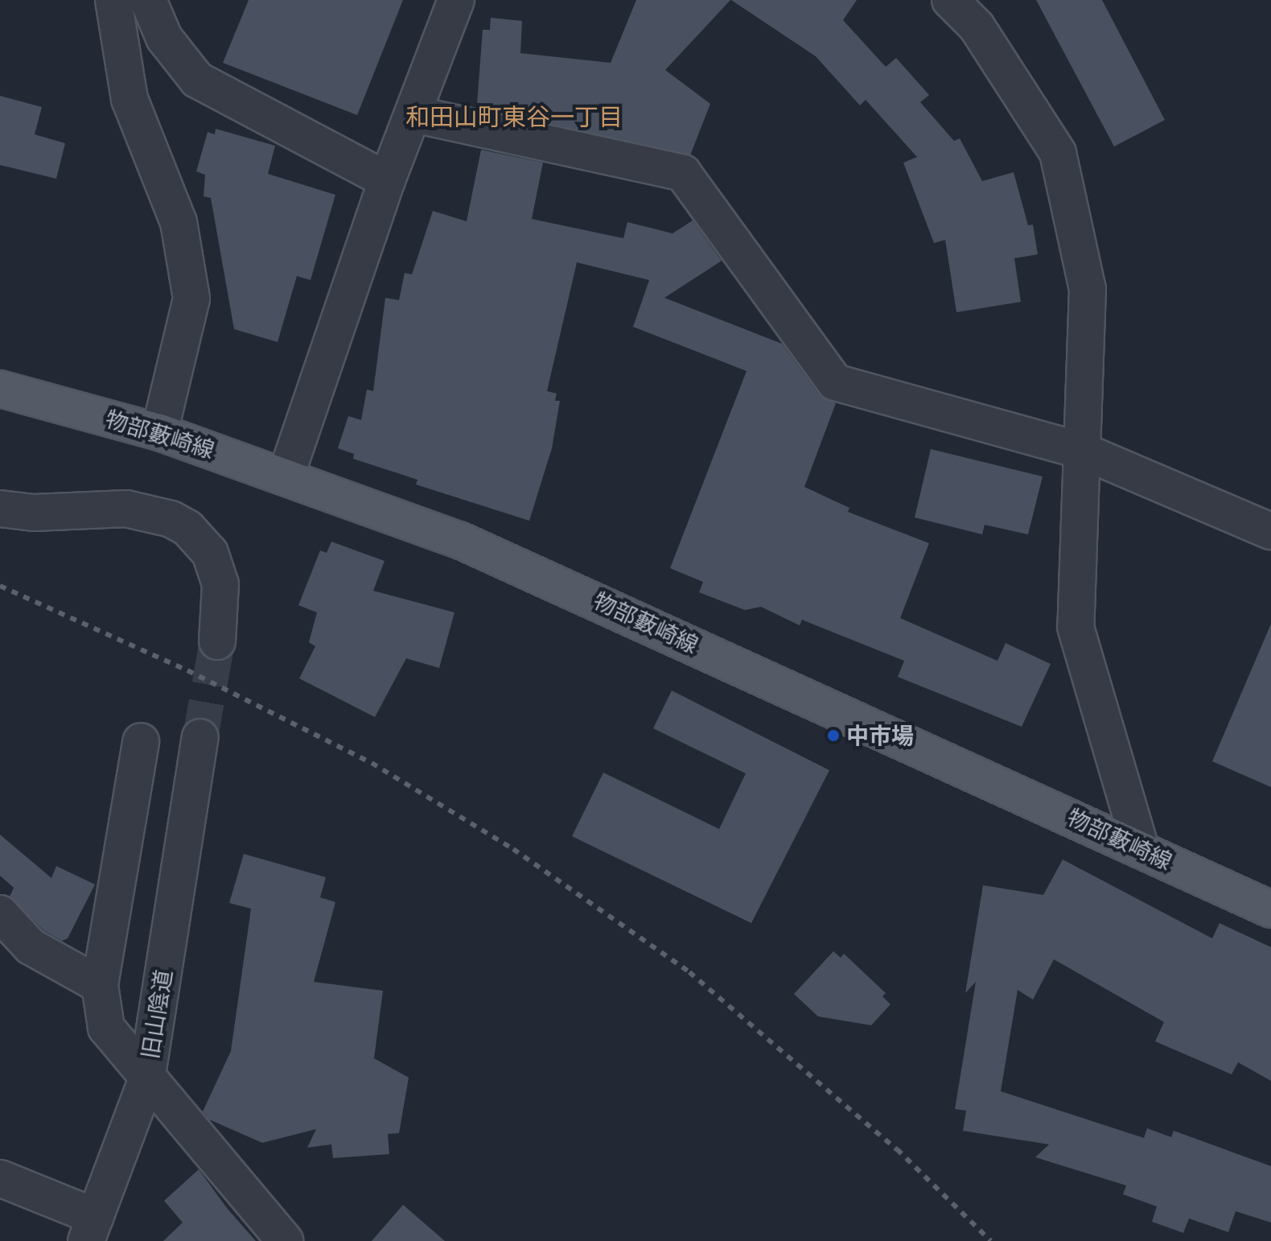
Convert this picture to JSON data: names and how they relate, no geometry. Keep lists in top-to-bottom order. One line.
{"streets":{"main road":["物部藪崎線"],"street":["旧山陰道"]},"districts":["和田山町東谷一丁目"],"places":["中市場"]}
